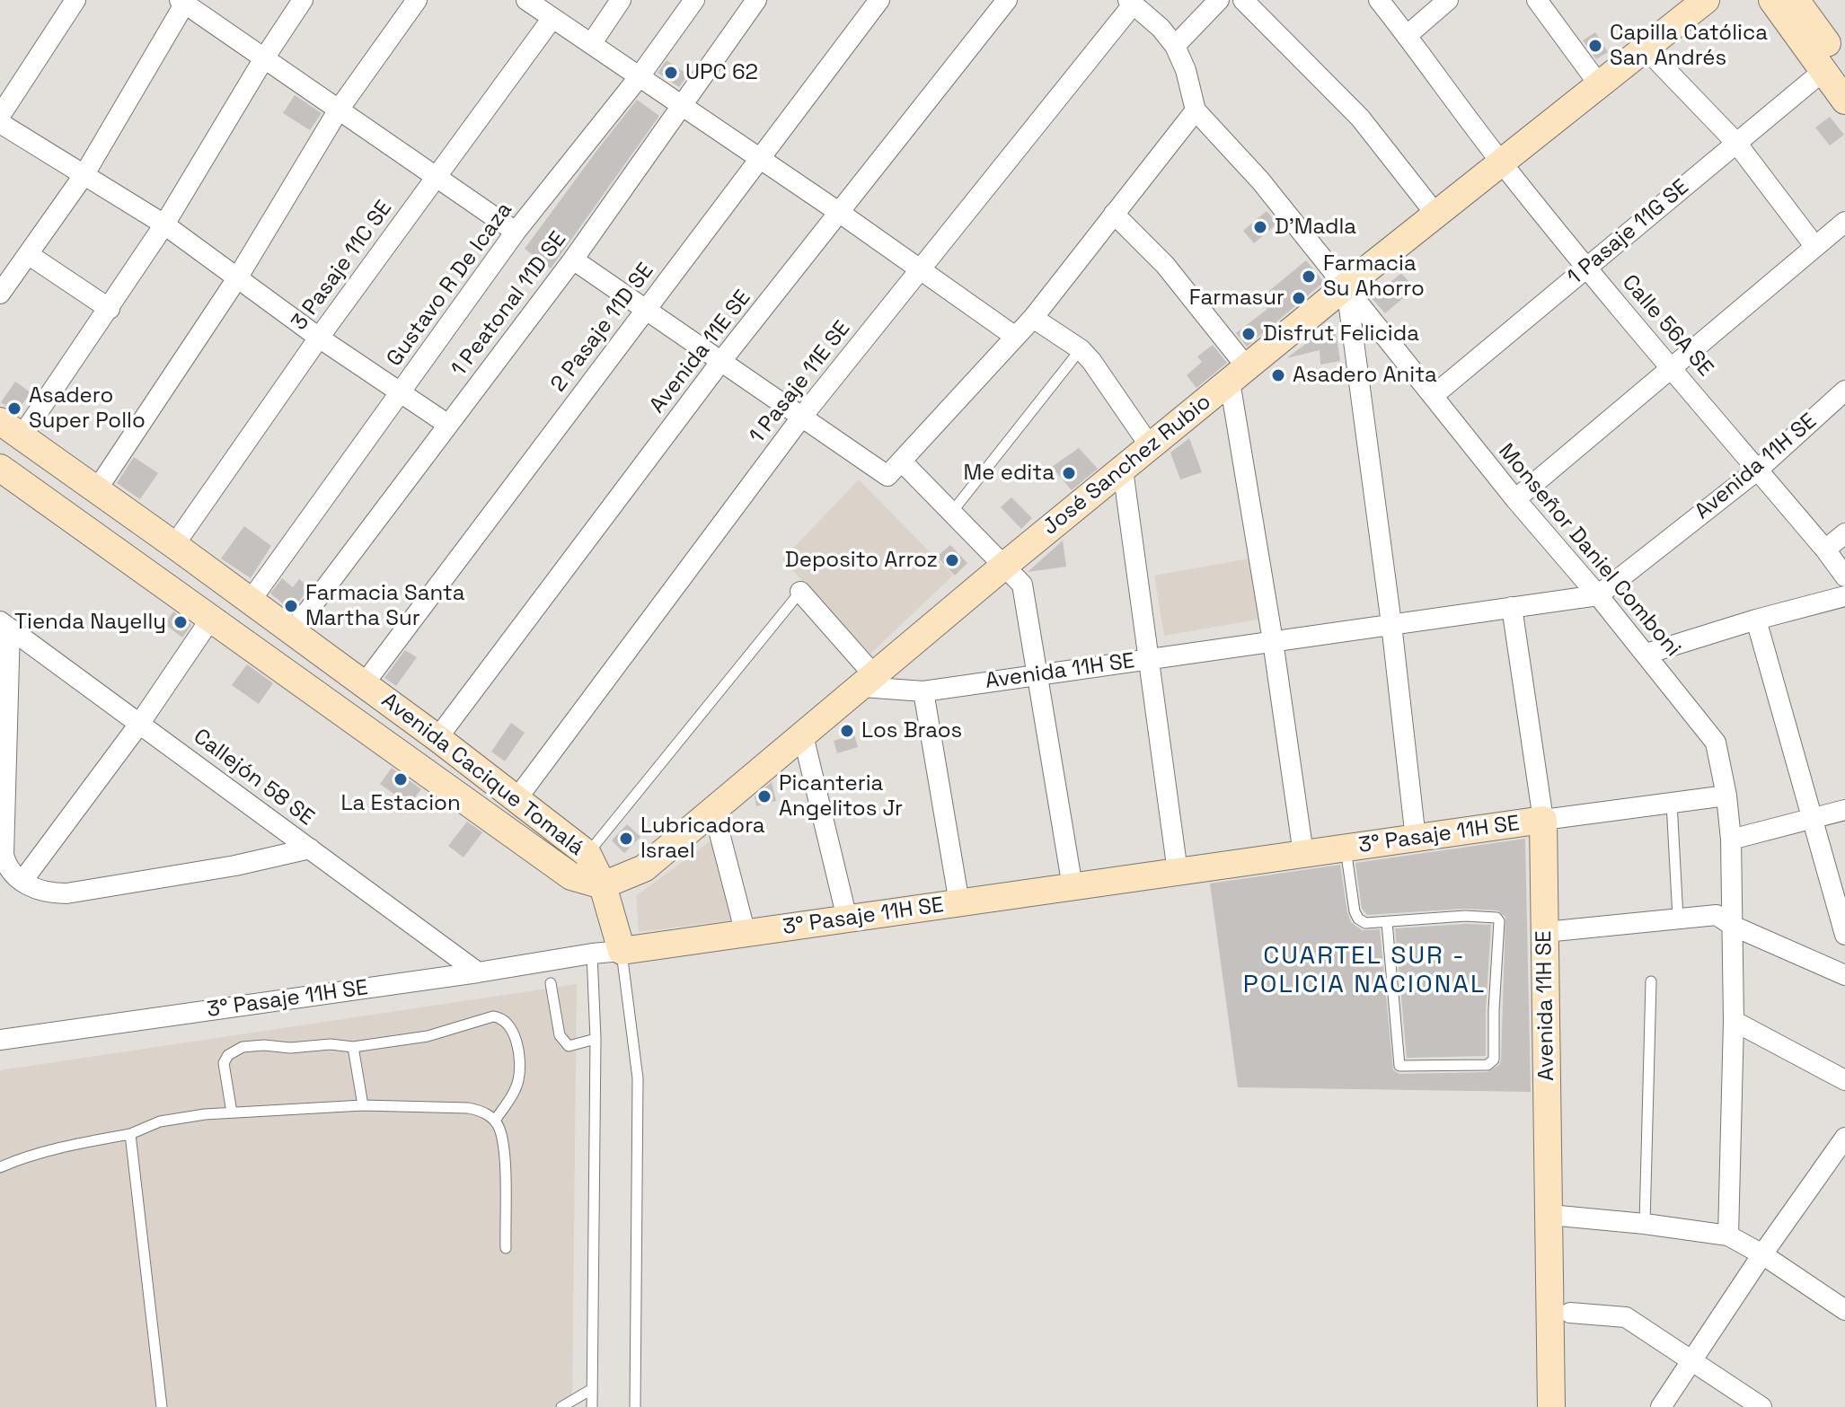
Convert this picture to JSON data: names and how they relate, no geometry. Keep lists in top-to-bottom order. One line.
{"streets":{"main road":["José Sanchez Rubio","Avenida 11H SE","Avenida Cacique Tomalá","3° Pasaje 11H SE"],"street":["1 Pasaje 11G SE","3 Pasaje 11C SE","Gustavo R De Icaza","1 Peatonal 11D SE","Calle 56A SE","2 Pasaje 11D SE","Avenida 11E SE","1 Pasaje 11E SE","Monseñor Daniel Comboni","Callejón 58 SE"]},"crossings":[["1 Pasaje 11G SE","Calle 56A SE"],["1 Pasaje 11G SE","Monseñor Daniel Comboni"],["3 Pasaje 11C SE","Avenida Cacique Tomalá"],["Gustavo R De Icaza","Avenida Cacique Tomalá"],["1 Peatonal 11D SE","Avenida Cacique Tomalá"],["Calle 56A SE","José Sanchez Rubio"],["Calle 56A SE","Avenida 11H SE"],["2 Pasaje 11D SE","Avenida Cacique Tomalá"],["Avenida 11E SE","Avenida Cacique Tomalá"],["1 Pasaje 11E SE","Monseñor Daniel Comboni"],["1 Pasaje 11E SE","Avenida Cacique Tomalá"],["José Sanchez Rubio","Avenida 11H SE"],["José Sanchez Rubio","Monseñor Daniel Comboni"],["José Sanchez Rubio","Avenida Cacique Tomalá"],["Avenida 11H SE","Monseñor Daniel Comboni"],["Avenida 11H SE","3° Pasaje 11H SE"],["Monseñor Daniel Comboni","3° Pasaje 11H SE"],["Callejón 58 SE","3° Pasaje 11H SE"]],"districts":["CUARTEL SUR - POLICIA NACIONAL"],"places":["Capilla Católica San Andrés","UPC 62","D'Madla","Farmacia Su Ahorro","Farmasur","Disfrut Felicida","Asadero Anita","Asadero Super Pollo","Me edita","Deposito Arroz","Farmacia Santa Martha Sur","Tienda Nayelly","Los Braos","La Estacion","Picanteria Angelitos Jr","Lubricadora Israel"]}
